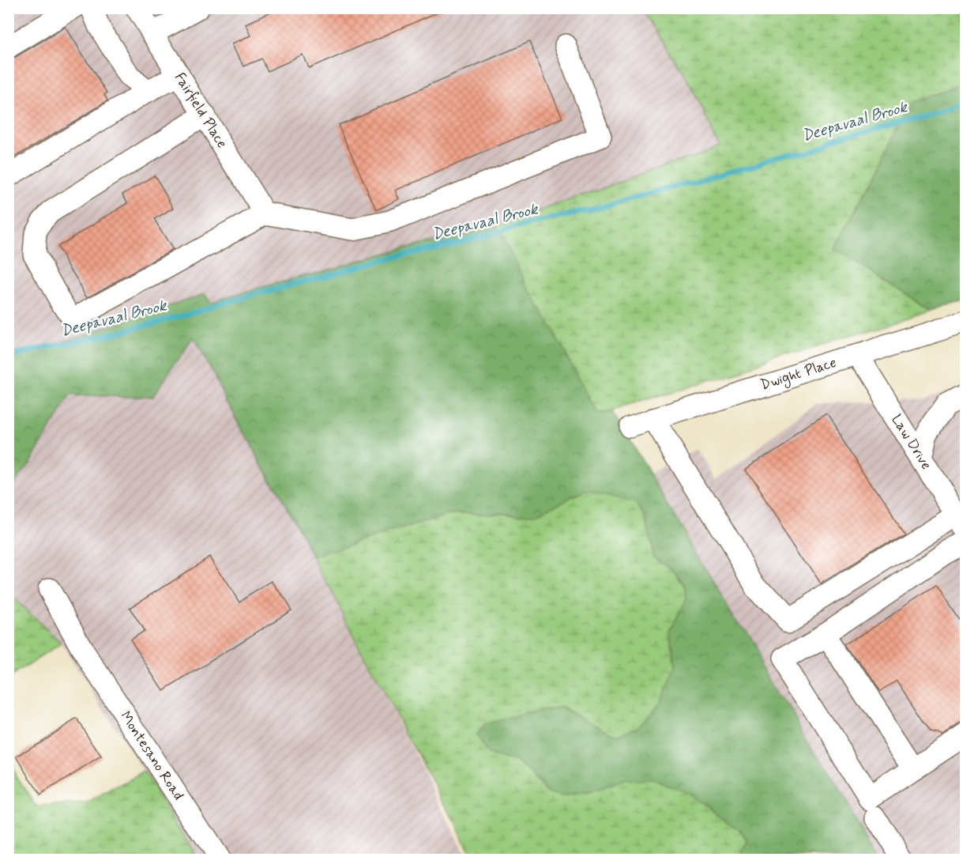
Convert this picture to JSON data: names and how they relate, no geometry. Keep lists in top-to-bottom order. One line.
{"streets":{"street":["Fairfield Place","Dwight Place","Law Drive","Montesano Road"]},"crossings":[["Dwight Place","Law Drive"]],"water":["Deepavaal Brook"]}
